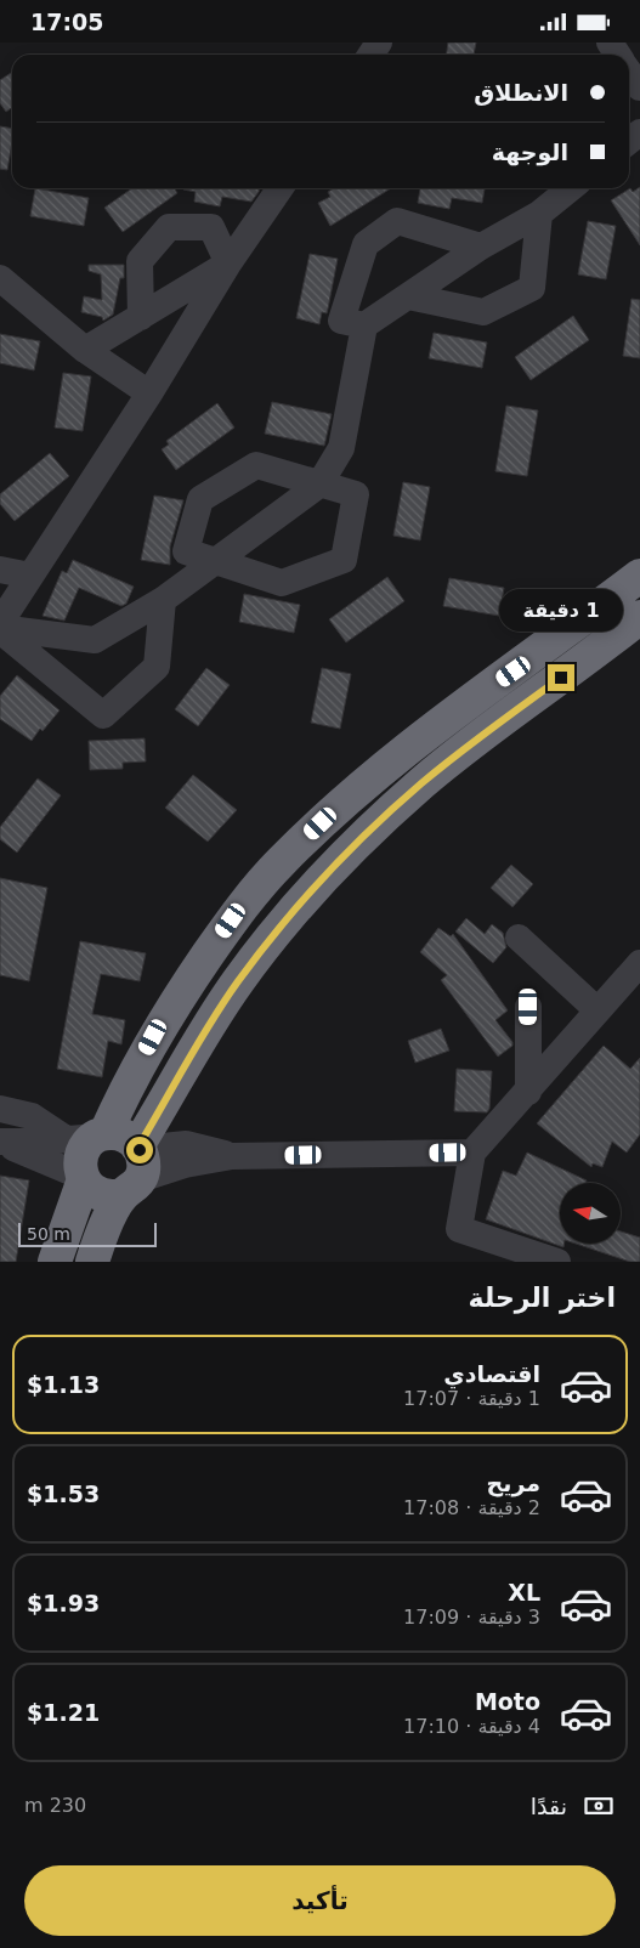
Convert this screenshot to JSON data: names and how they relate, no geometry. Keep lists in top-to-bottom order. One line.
{"scale_bar":"50 m","north":"left","page":{"status":"17:05","banner":["الانطلاق","الوجهة"],"bubble":"1 دقيقة","scale":"50 m","heading":"اختر الرحلة","list":[{"name":"اقتصادي","note":"1 دقيقة · 17:07","value":"$1.13"},{"name":"مريح","note":"2 دقيقة · 17:08","value":"$1.53"},{"name":"XL","note":"3 دقيقة · 17:09","value":"$1.93"},{"name":"Moto","note":"4 دقيقة · 17:10","value":"$1.21"}],"pay":["نقدًا","230 m"],"buttons":"تأكيد"}}
